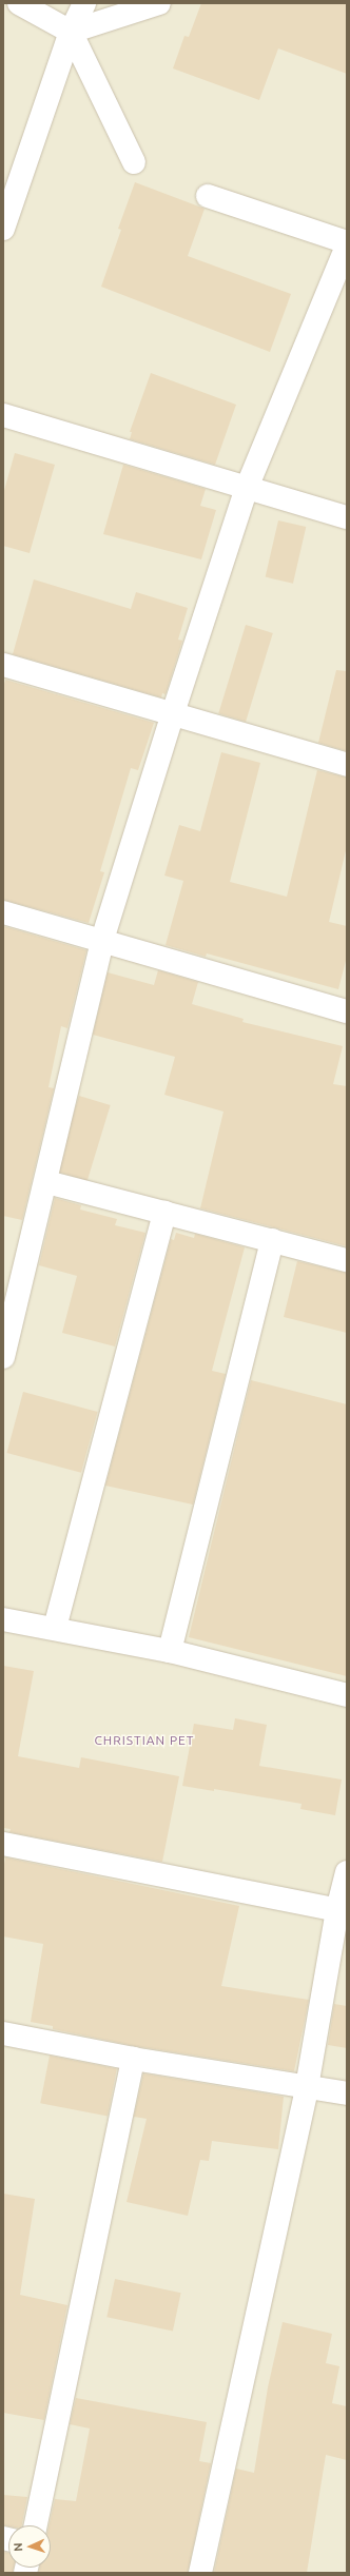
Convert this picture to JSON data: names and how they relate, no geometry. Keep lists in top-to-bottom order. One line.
{"districts":["CHRISTIAN PET"],"north":"left"}
